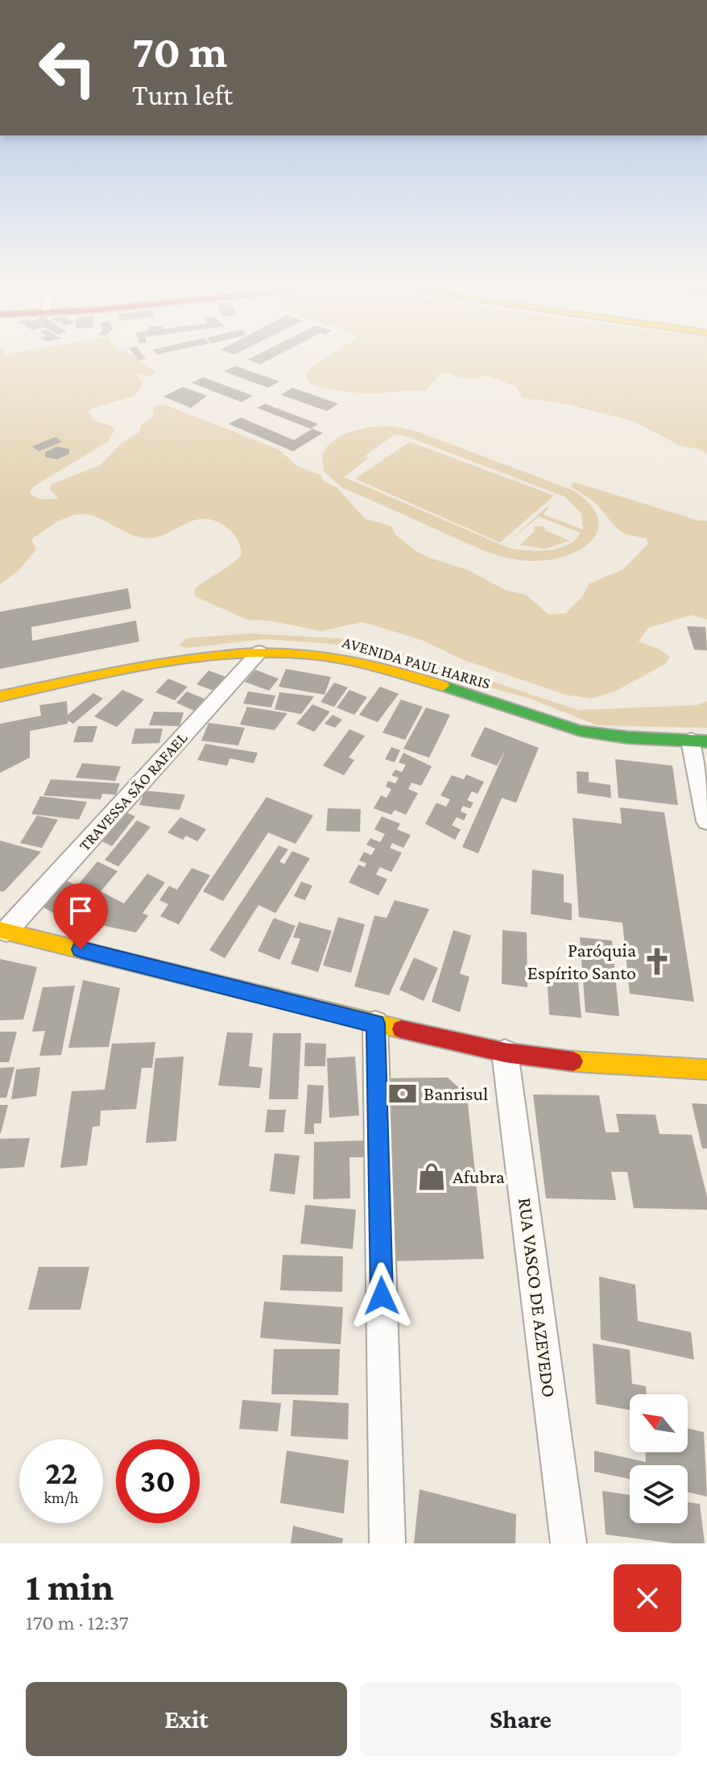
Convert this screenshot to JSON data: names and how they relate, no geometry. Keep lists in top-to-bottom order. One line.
{"streets":{"main road":["AVENIDA PAUL HARRIS"],"street":["TRAVESSA SÃO RAFAEL","RUA VASCO DE AZEVEDO"]},"crossings":[["AVENIDA PAUL HARRIS","TRAVESSA SÃO RAFAEL"]],"places":{"church":["Paróquia Espírito Santo"],"bank":["Banrisul"],"shop":["Afubra"]},"north":"top left","page":{"turn":["70 m","Turn left"],"speed":"22 km/h","limit":"30","heading":["1 min","170 m · 12:37"],"buttons":["Exit","Share"]}}
